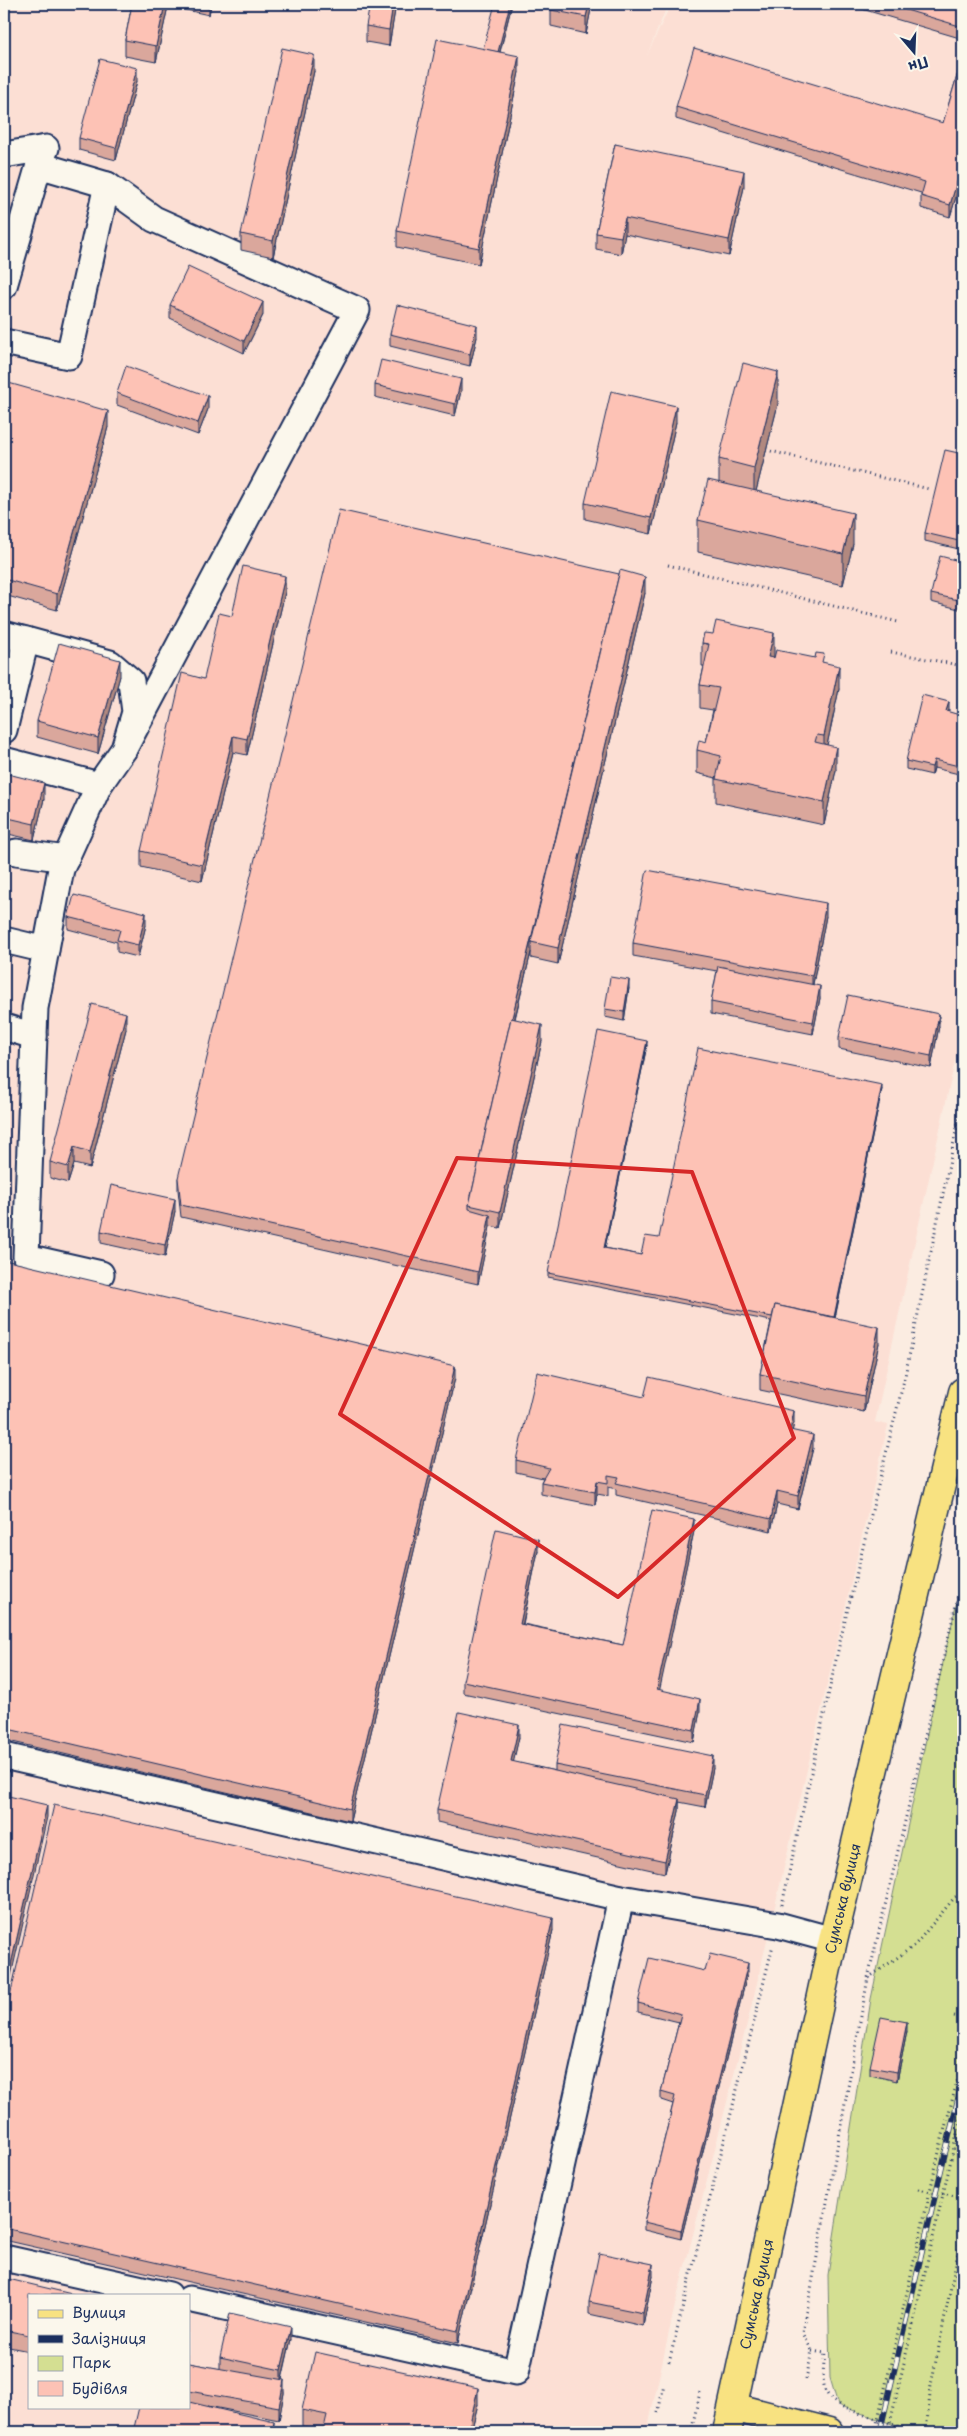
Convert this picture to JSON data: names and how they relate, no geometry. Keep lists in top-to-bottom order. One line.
{"streets":{"main road":["Сумська вулиця"]},"legend":["Вулиця","Залізниця","Парк","Будівля"],"north":"bottom"}
